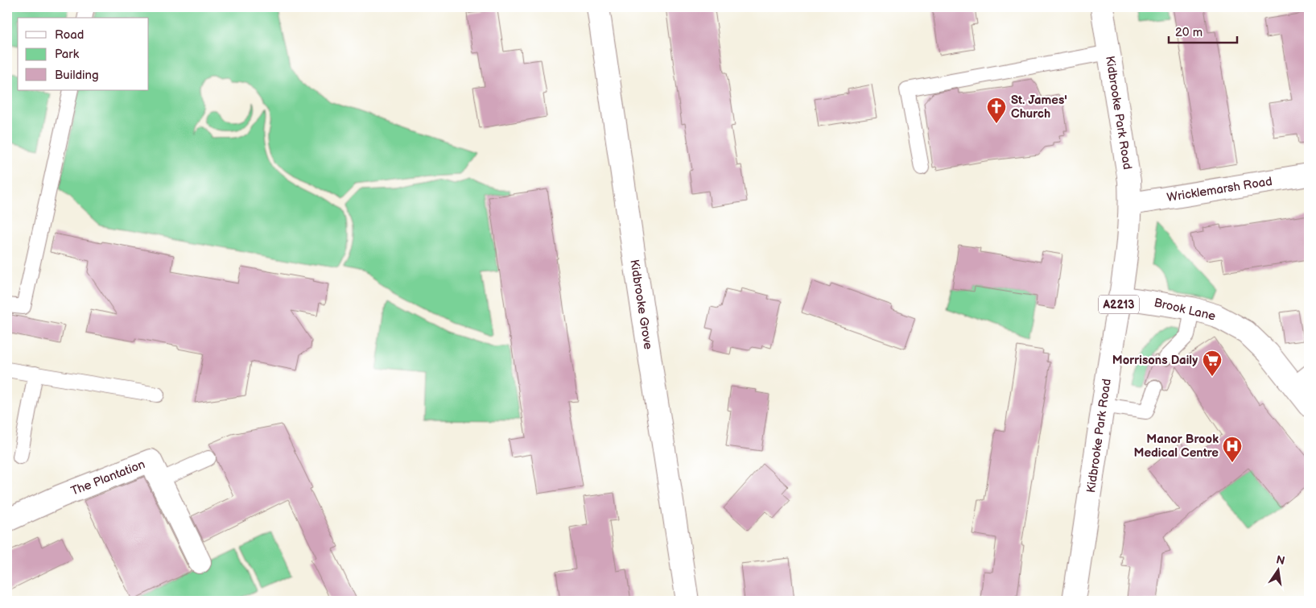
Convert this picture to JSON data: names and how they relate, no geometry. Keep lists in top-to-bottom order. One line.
{"streets":{"street":["Kidbrooke Park Road","Wricklemarsh Road","Kidbrooke Grove","A2213","Brook Lane","The Plantation"]},"crossings":[["Kidbrooke Park Road","Wricklemarsh Road"],["Kidbrooke Park Road","Brook Lane"]],"places":{"church":["St. James' Church"],"supermarket":["Morrisons Daily"],"hospital":["Manor Brook Medical Centre"]},"legend":["Road","Park","Building"],"scale_bar":"20 m","north":"top"}
